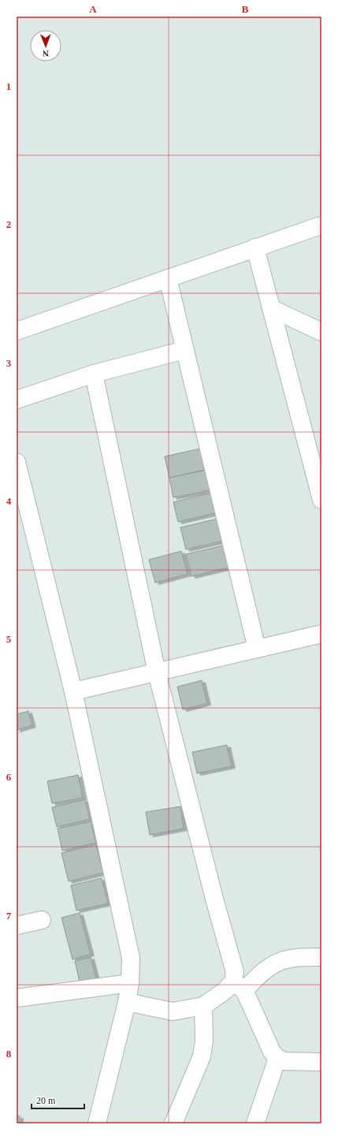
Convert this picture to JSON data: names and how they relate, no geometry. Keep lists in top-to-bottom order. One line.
{"scale_bar":"20 m","north":"bottom","grid":{"columns":["A","B"],"rows":["1","2","3","4","5","6","7","8"]}}
